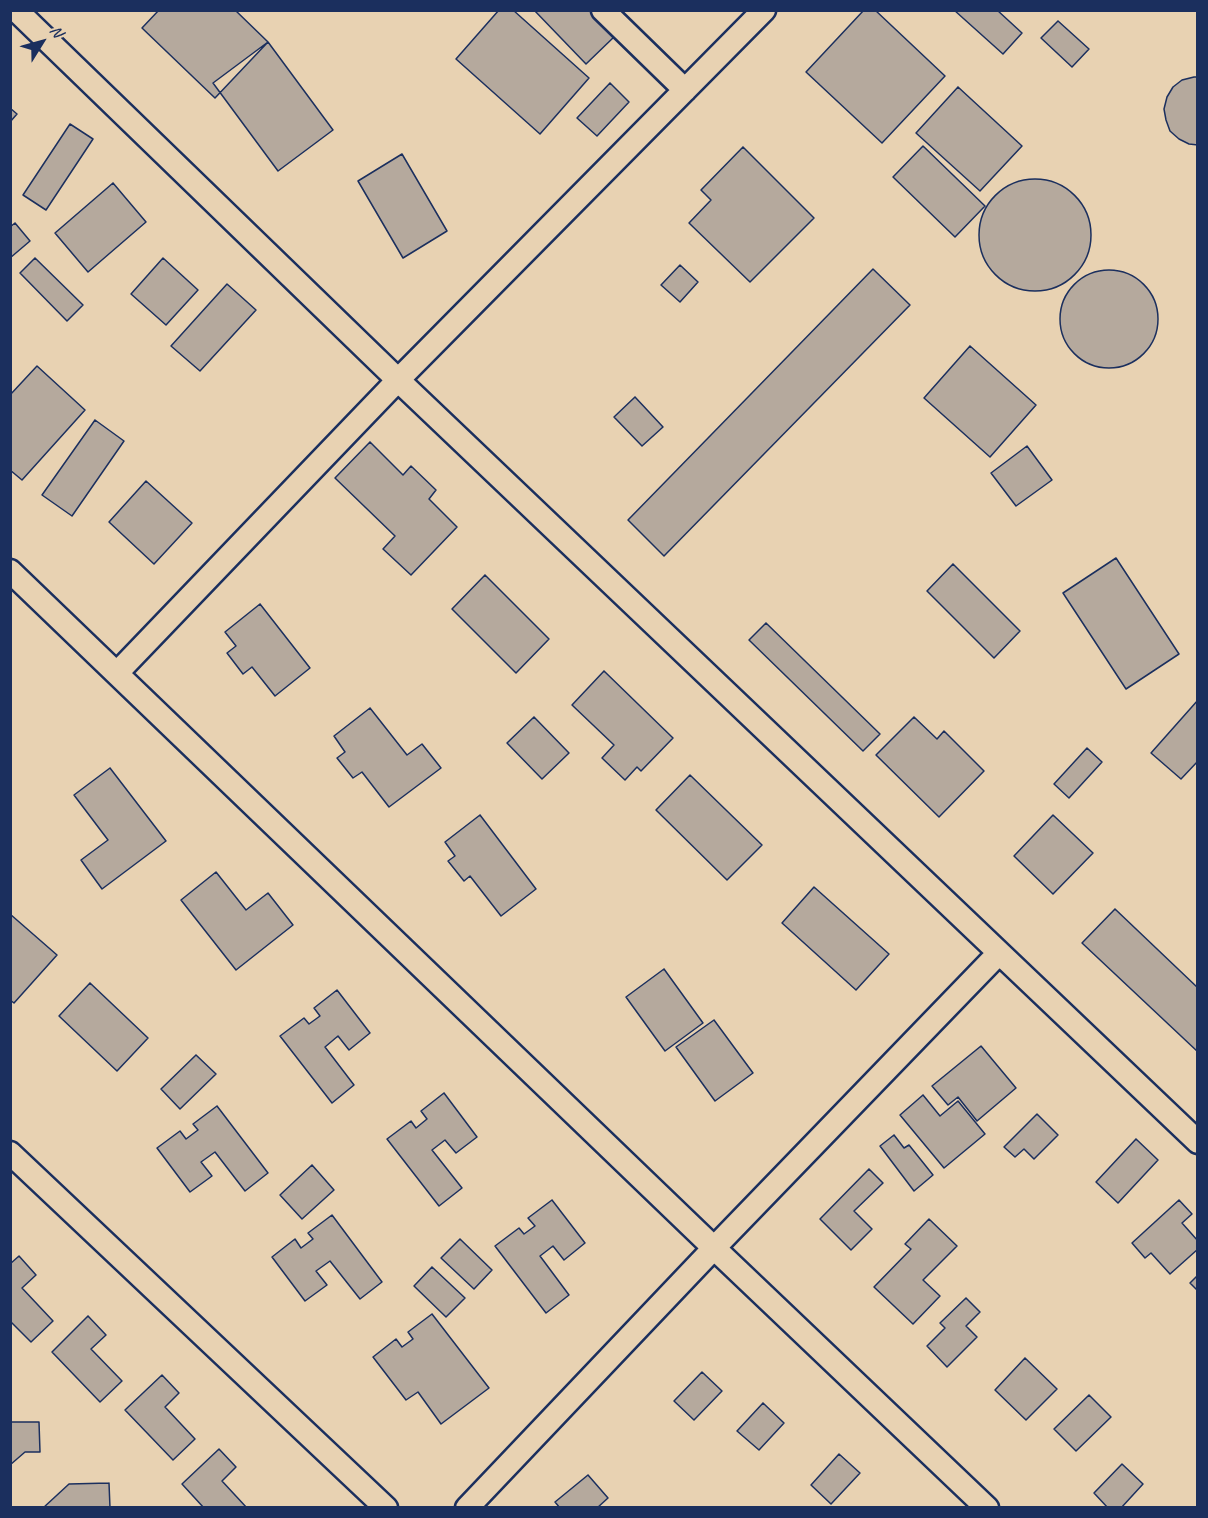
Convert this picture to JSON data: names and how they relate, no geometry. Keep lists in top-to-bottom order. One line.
{"north":"top right"}
